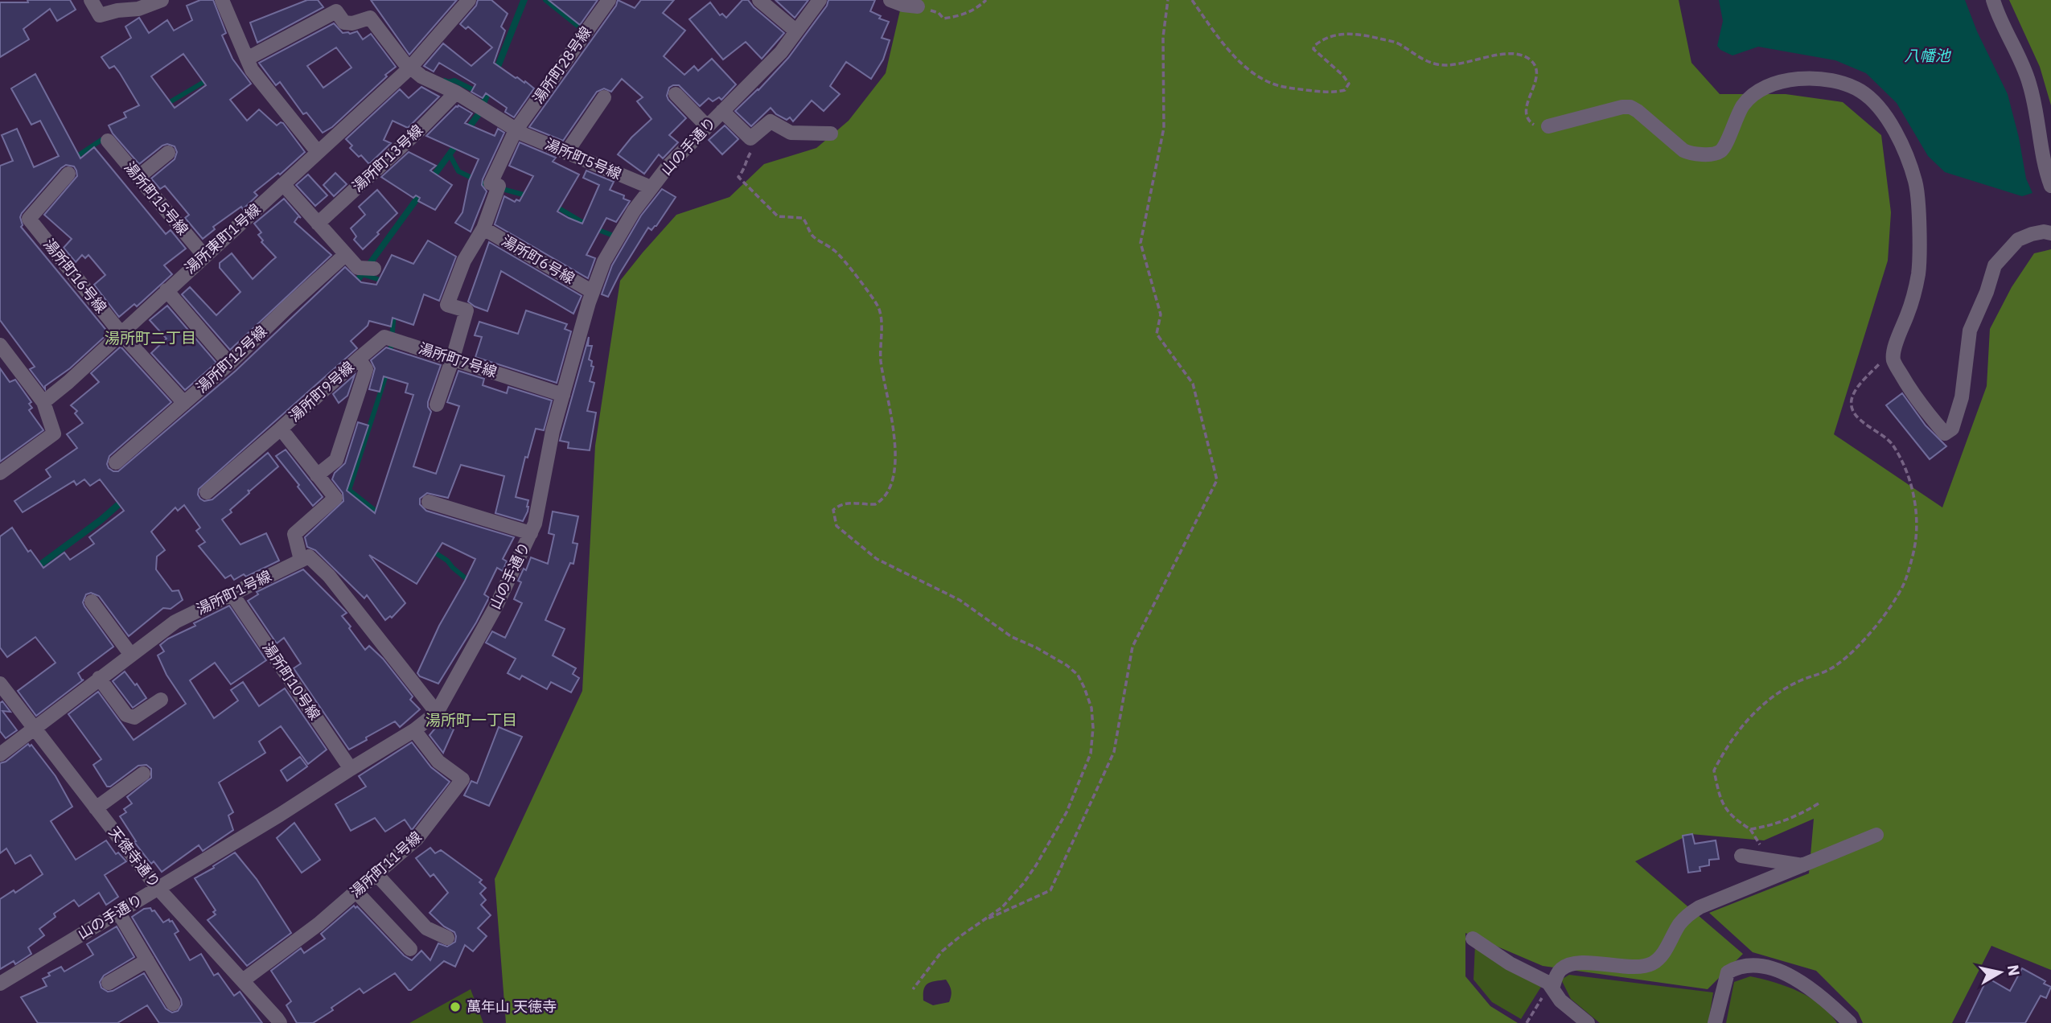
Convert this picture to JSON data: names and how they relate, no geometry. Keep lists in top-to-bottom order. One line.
{"streets":{"street":["湯所町28号線","山の手通り","湯所町13号線","湯所町5号線","湯所町15号線","湯所東町1号線","湯所町6号線","湯所町16号線","湯所町12号線","湯所町7号線","湯所町9号線","湯所町1号線","湯所町10号線","天徳寺通り","湯所町11号線"]},"crossings":[["湯所町28号線","湯所町5号線"],["湯所町28号線","湯所町6号線"],["山の手通り","湯所町5号線"],["山の手通り","湯所町6号線"],["山の手通り","湯所町7号線"],["山の手通り","湯所町10号線"],["山の手通り","天徳寺通り"],["山の手通り","湯所町11号線"],["湯所町13号線","湯所町5号線"],["湯所町5号線","湯所東町1号線"],["湯所町15号線","湯所東町1号線"],["湯所東町1号線","湯所町16号線"],["湯所町16号線","湯所町12号線"],["湯所町7号線","湯所町9号線"],["湯所町9号線","湯所町1号線"],["湯所町1号線","湯所町10号線"],["湯所町1号線","天徳寺通り"],["天徳寺通り","湯所町11号線"]],"districts":["湯所町二丁目","湯所町一丁目"],"water":["八幡池"],"places":["萬年山 天徳寺"],"north":"right"}
